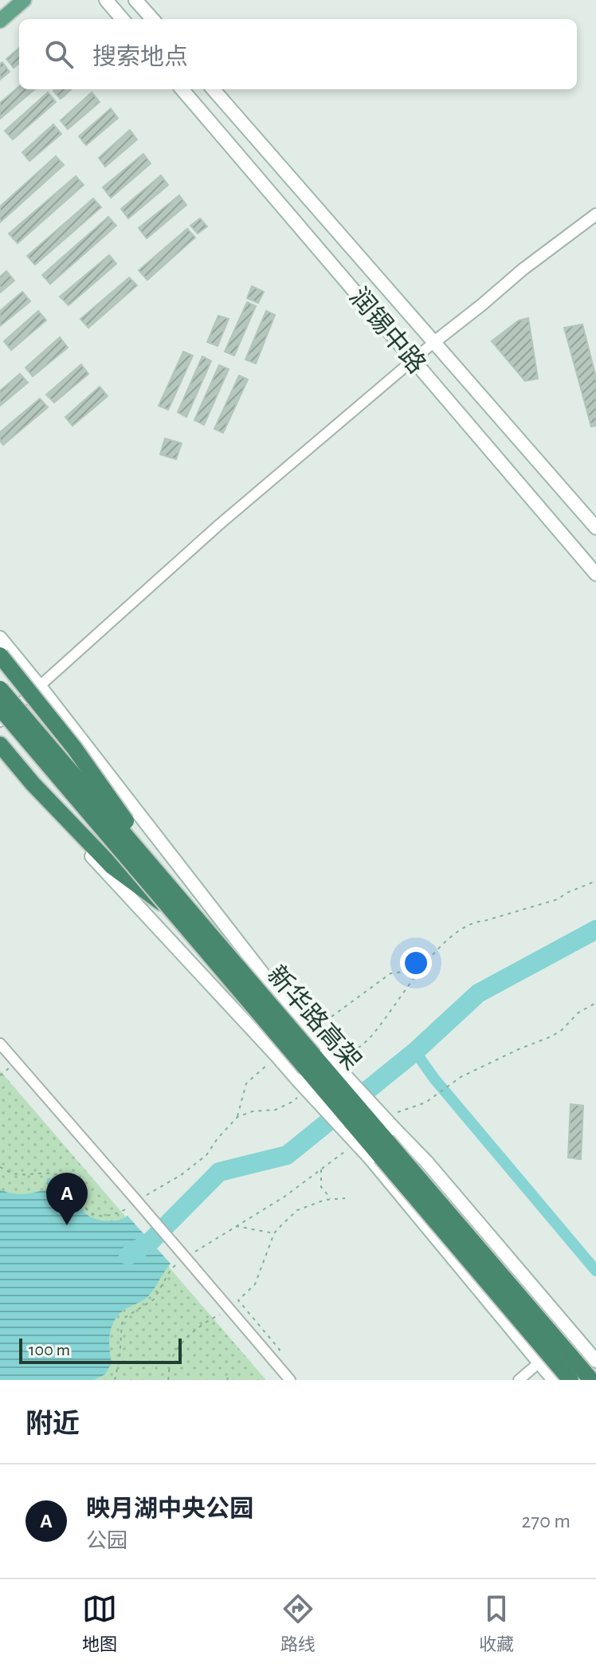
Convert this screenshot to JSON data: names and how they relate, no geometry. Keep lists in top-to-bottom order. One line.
{"streets":{"highway":["新华路高架"],"main road":["润锡中路"]},"scale_bar":"100 m","page":{"search":"搜索地点","pins":"A","scale":"100 m","heading":"附近","list":[{"mark":"A","name":"映月湖中央公园","note":"公园","value":"270 m"}],"nav":["地图","路线","收藏"]}}
